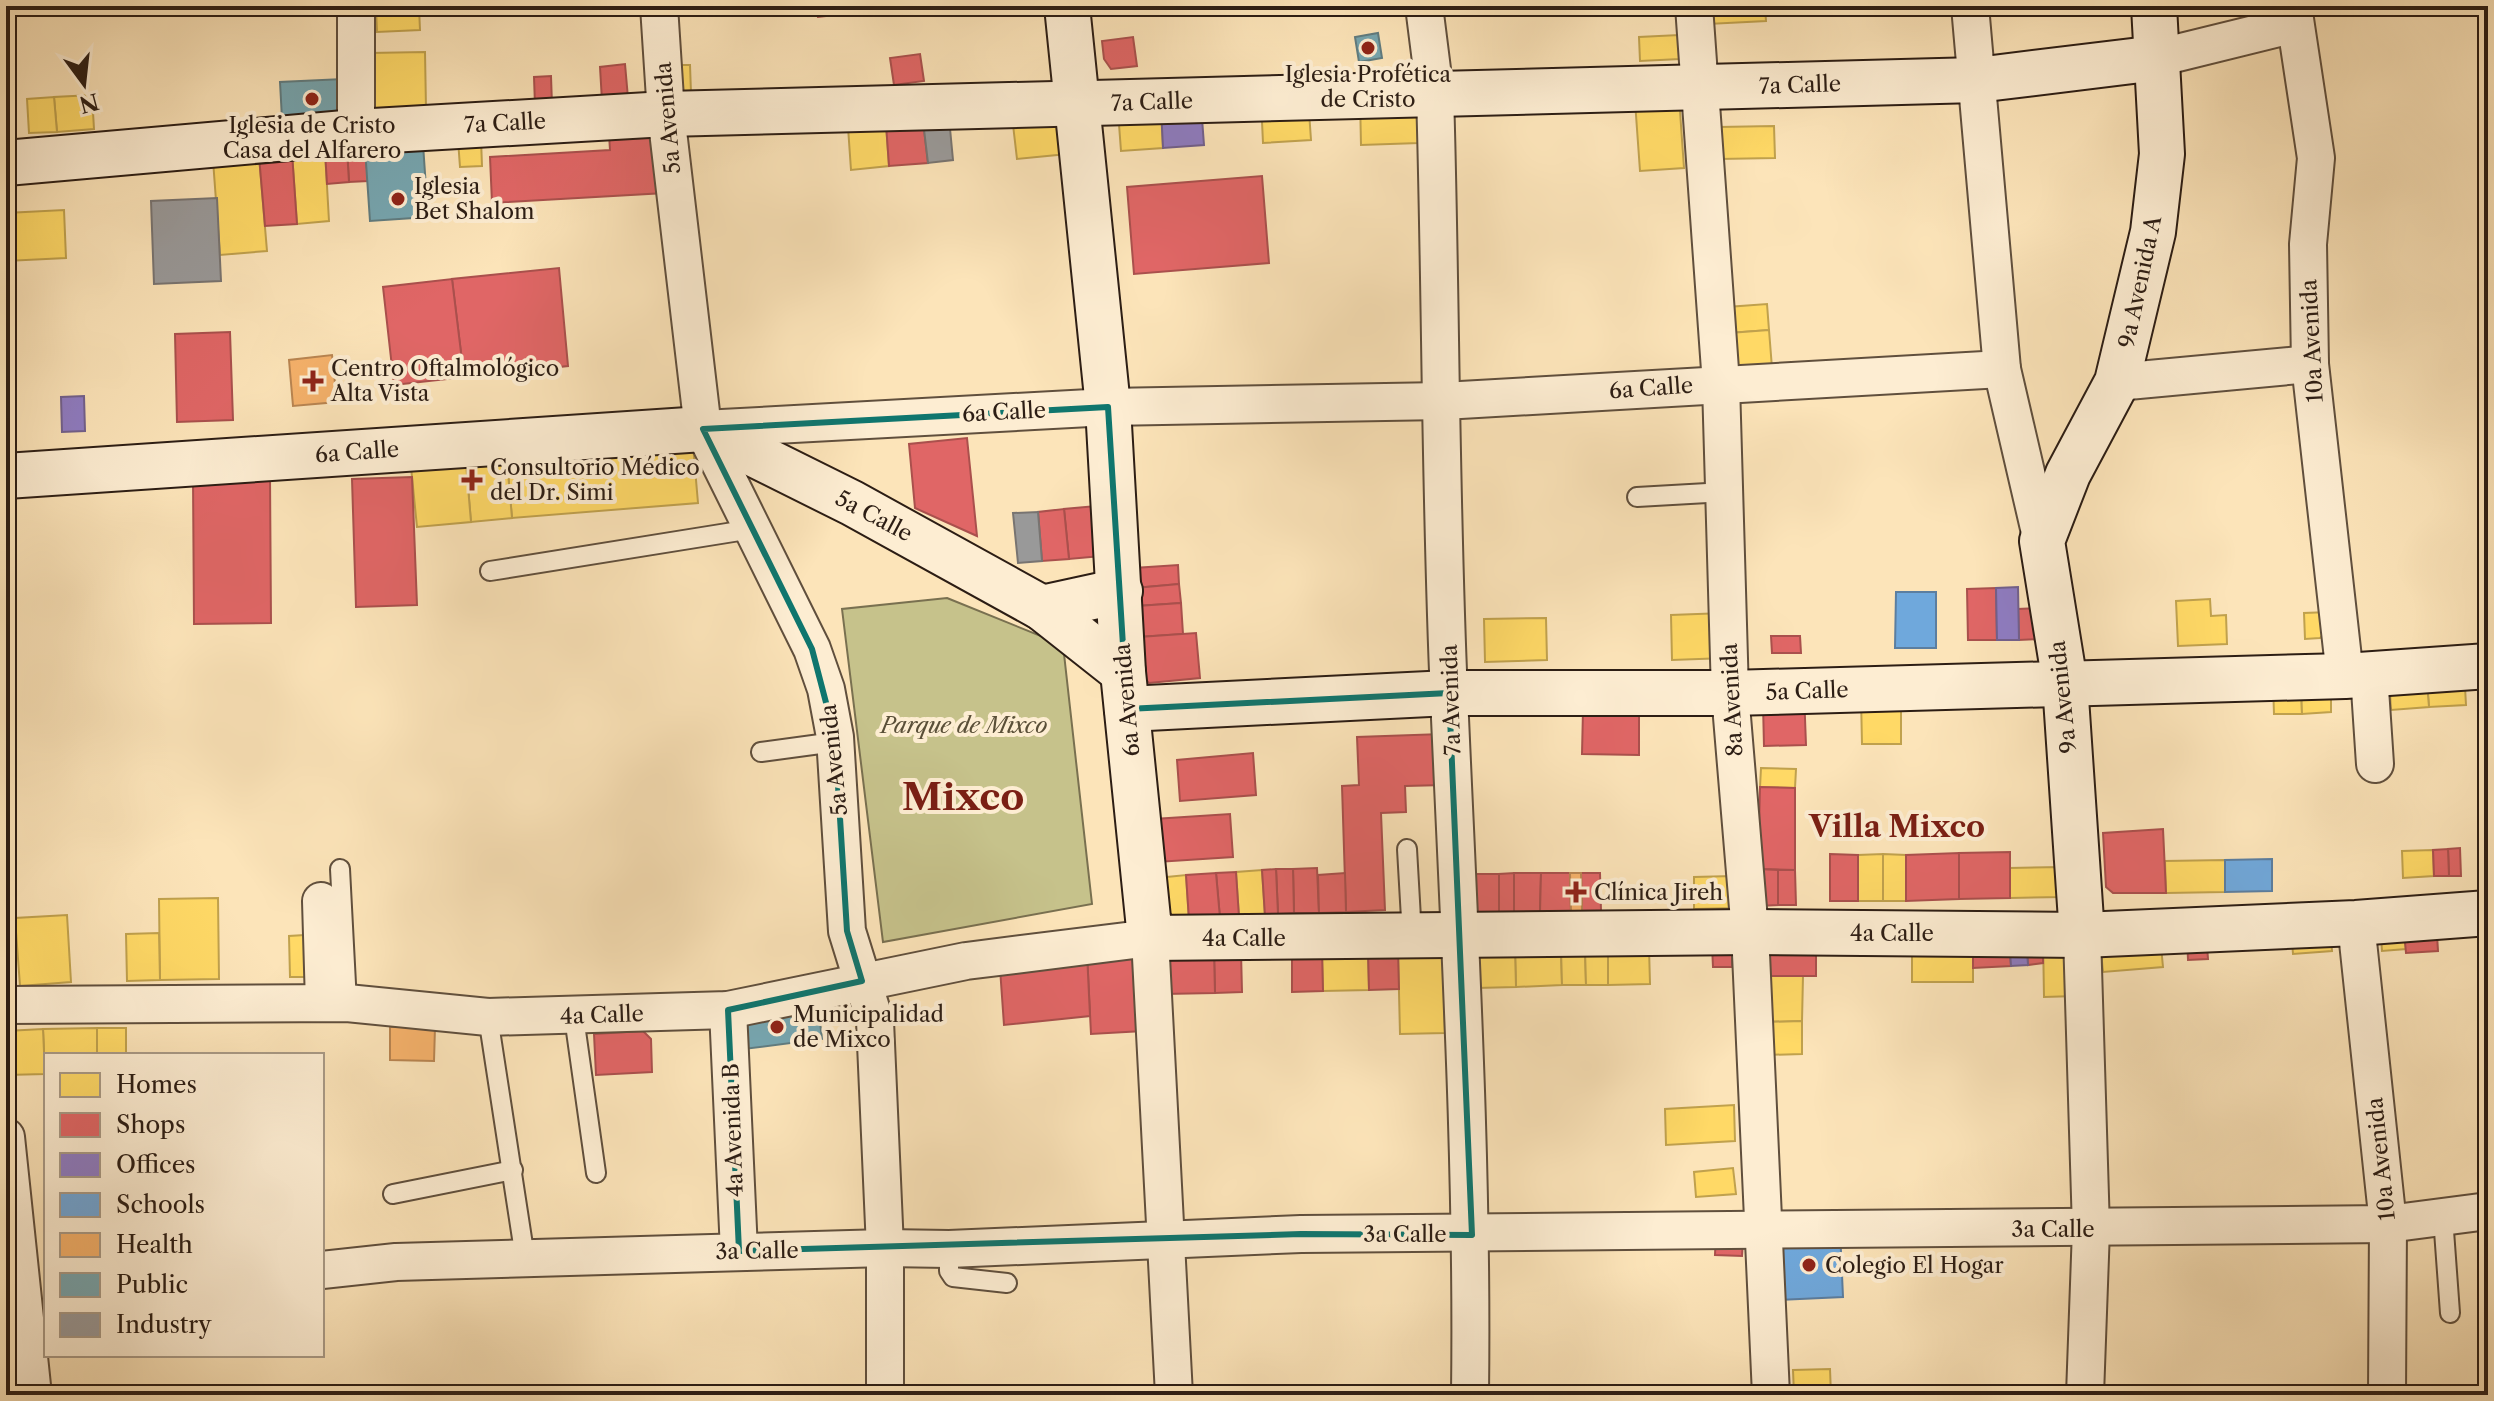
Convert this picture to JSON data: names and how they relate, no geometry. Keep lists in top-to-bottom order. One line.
{"streets":{"street":["7a Calle","5a Avenida","9a Avenida A","10a Avenida","6a Calle","5a Calle","9a Avenida","6a Avenida","7a Avenida","8a Avenida","4a Calle","4a Avenida B","3a Calle"]},"crossings":[["7a Calle","5a Avenida"],["7a Calle","9a Avenida A"],["7a Calle","10a Avenida"],["7a Calle","9a Avenida"],["7a Calle","6a Avenida"],["7a Calle","7a Avenida"],["7a Calle","8a Avenida"],["5a Avenida","6a Calle"],["5a Avenida","5a Calle"],["5a Avenida","4a Calle"],["5a Avenida","3a Calle"],["9a Avenida A","9a Avenida"],["10a Avenida","5a Calle"],["10a Avenida","4a Calle"],["10a Avenida","3a Calle"],["6a Calle","5a Calle"],["6a Calle","9a Avenida"],["6a Calle","6a Avenida"],["6a Calle","7a Avenida"],["6a Calle","8a Avenida"],["5a Calle","9a Avenida"],["5a Calle","6a Avenida"],["5a Calle","7a Avenida"],["5a Calle","8a Avenida"],["9a Avenida","4a Calle"],["9a Avenida","3a Calle"],["6a Avenida","4a Calle"],["6a Avenida","3a Calle"],["7a Avenida","4a Calle"],["7a Avenida","3a Calle"],["8a Avenida","4a Calle"],["8a Avenida","3a Calle"],["4a Calle","4a Avenida B"],["4a Avenida B","3a Calle"]],"districts":["Mixco","Villa Mixco"],"parks":["Parque de Mixco"],"places":{"other":["Iglesia Profética de Cristo","Iglesia de Cristo Casa del Alfarero","Iglesia Bet Shalom","Municipalidad de Mixco","Colegio El Hogar"],"health":["Centro Oftalmológico Alta Vista","Consultorio Médico del Dr. Simi","Clínica Jireh"]},"legend":["Homes","Shops","Offices","Schools","Health","Public","Industry"],"north":"bottom"}
